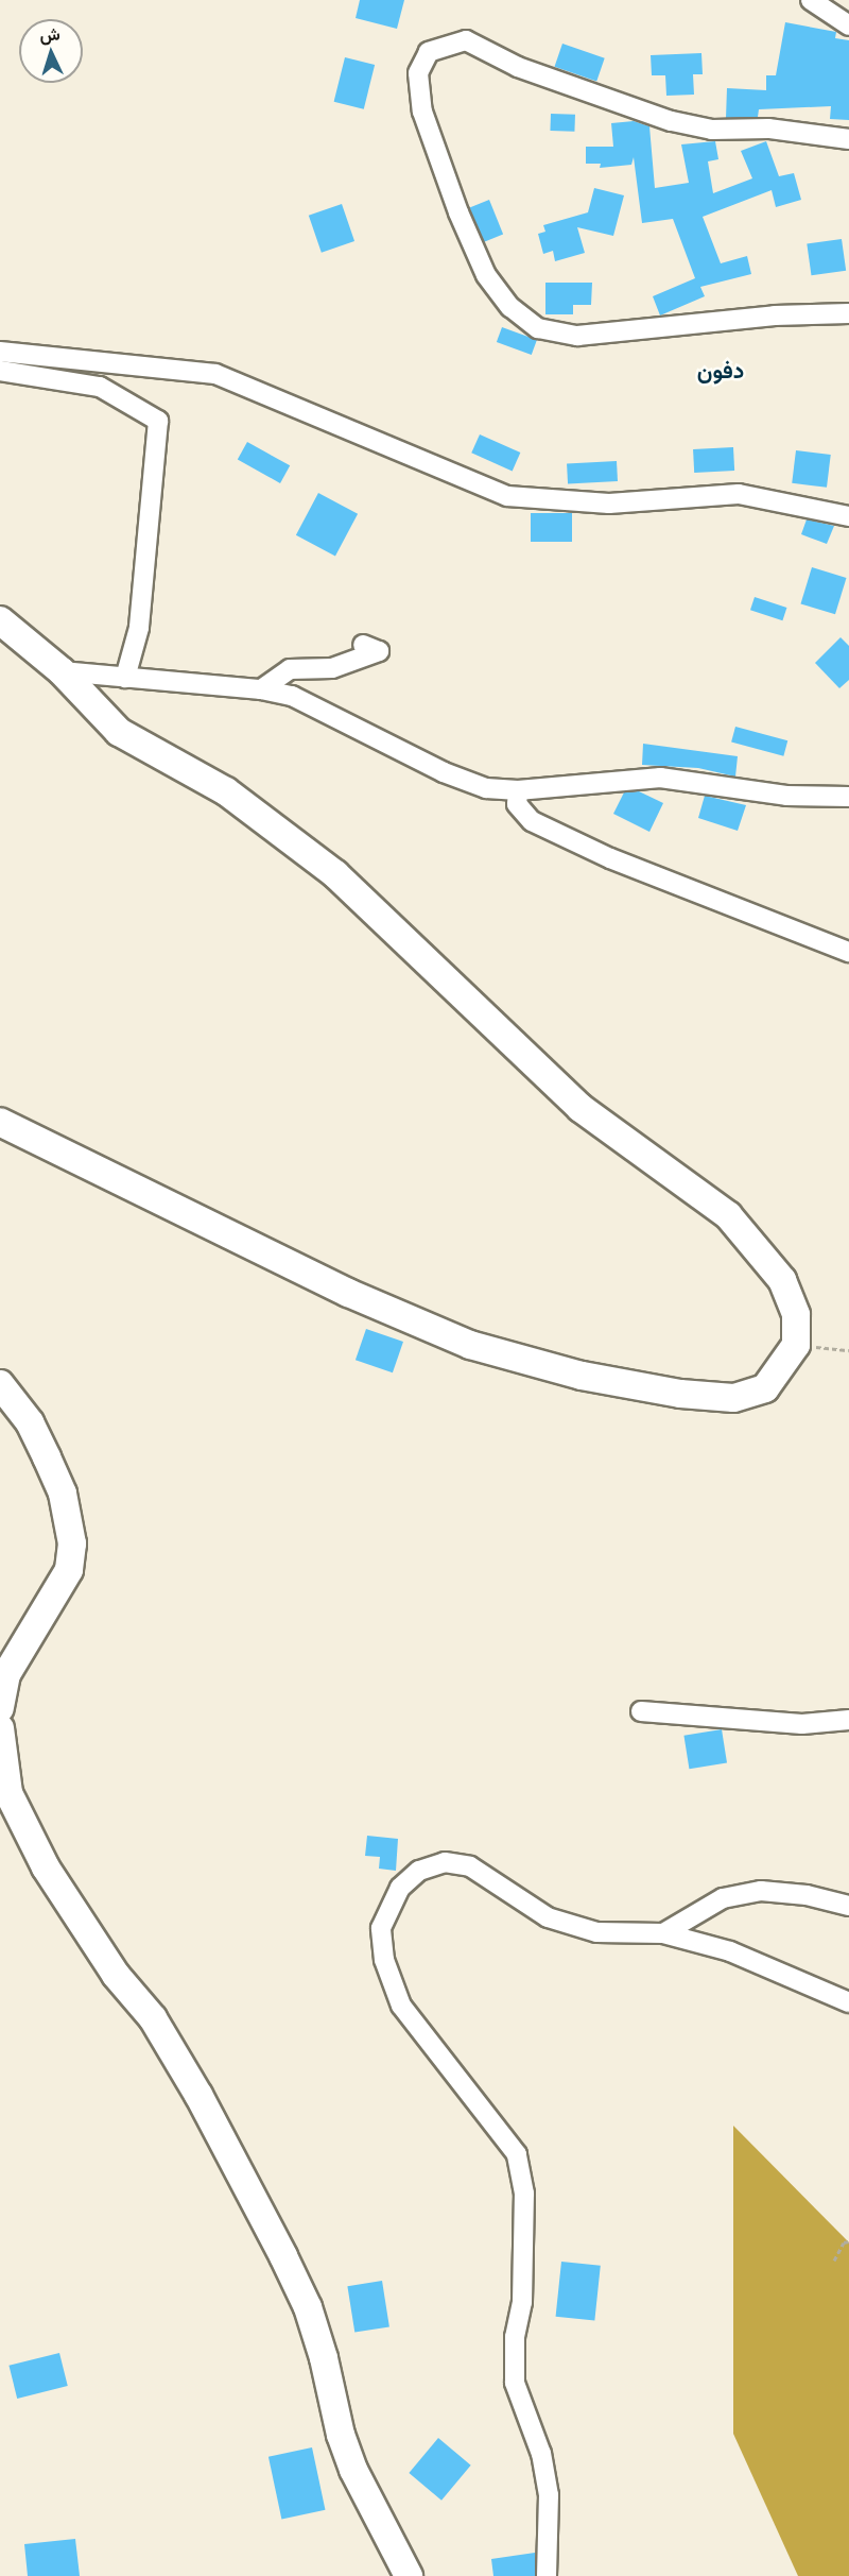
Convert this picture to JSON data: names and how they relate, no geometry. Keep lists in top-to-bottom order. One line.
{"districts":["دفون"],"north":"top"}
